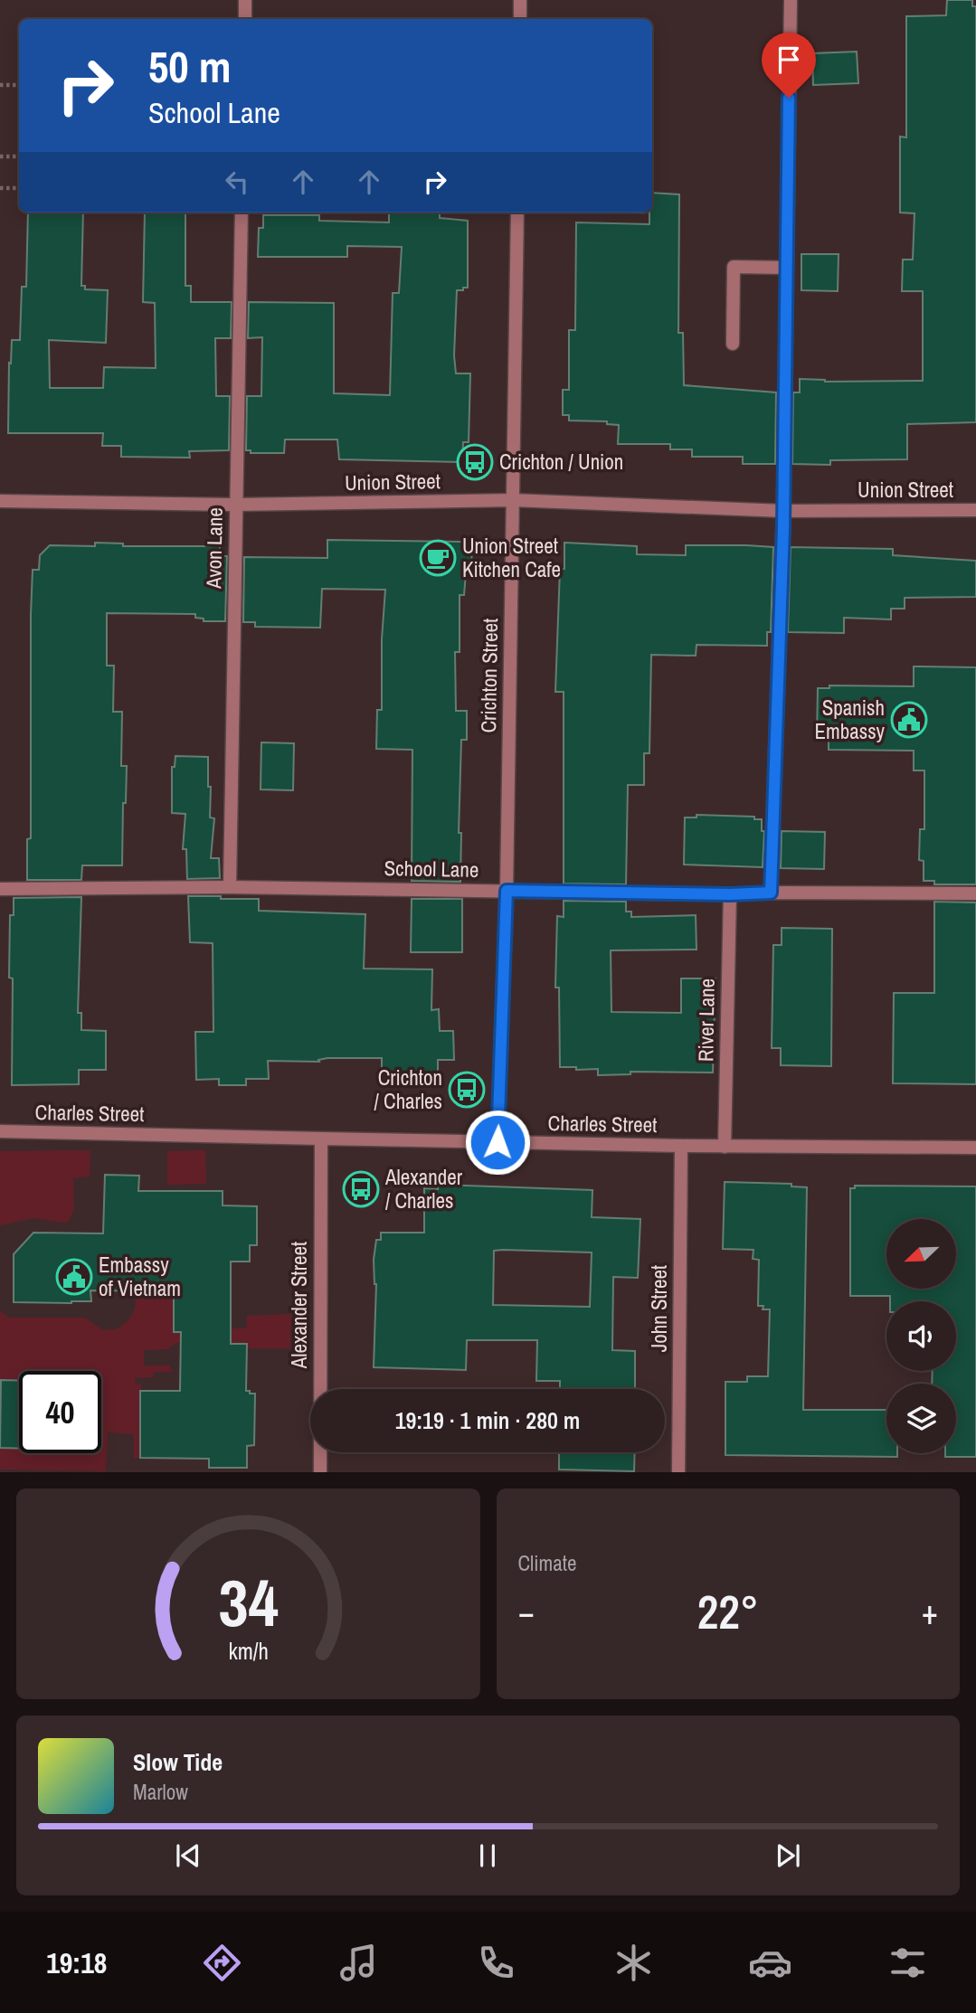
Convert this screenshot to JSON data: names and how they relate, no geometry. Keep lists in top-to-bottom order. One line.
{"streets":{"street":["Union Street","Avon Lane","Crichton Street","School Lane","River Lane","Charles Street","Alexander Street","John Street"]},"crossings":[["Union Street","Avon Lane"],["Union Street","Crichton Street"],["Avon Lane","School Lane"],["Crichton Street","School Lane"],["Crichton Street","Charles Street"],["School Lane","River Lane"],["River Lane","Charles Street"],["Charles Street","Alexander Street"],["Charles Street","John Street"]],"places":{"bus stop":["Crichton / Union","Crichton / Charles","Alexander / Charles"],"cafe":["Union Street Kitchen Cafe"],"public building":["Spanish Embassy","Embassy of Vietnam"]},"north":"bottom left","page":{"turn":["50 m","School Lane"],"limit":"40","trip":"19:19 · 1 min · 280 m","tile":"Climate","heat":["−","22°","+"],"song":["Slow Tide","Marlow"],"tabs":"19:18","gauge":["34","km/h"]}}
